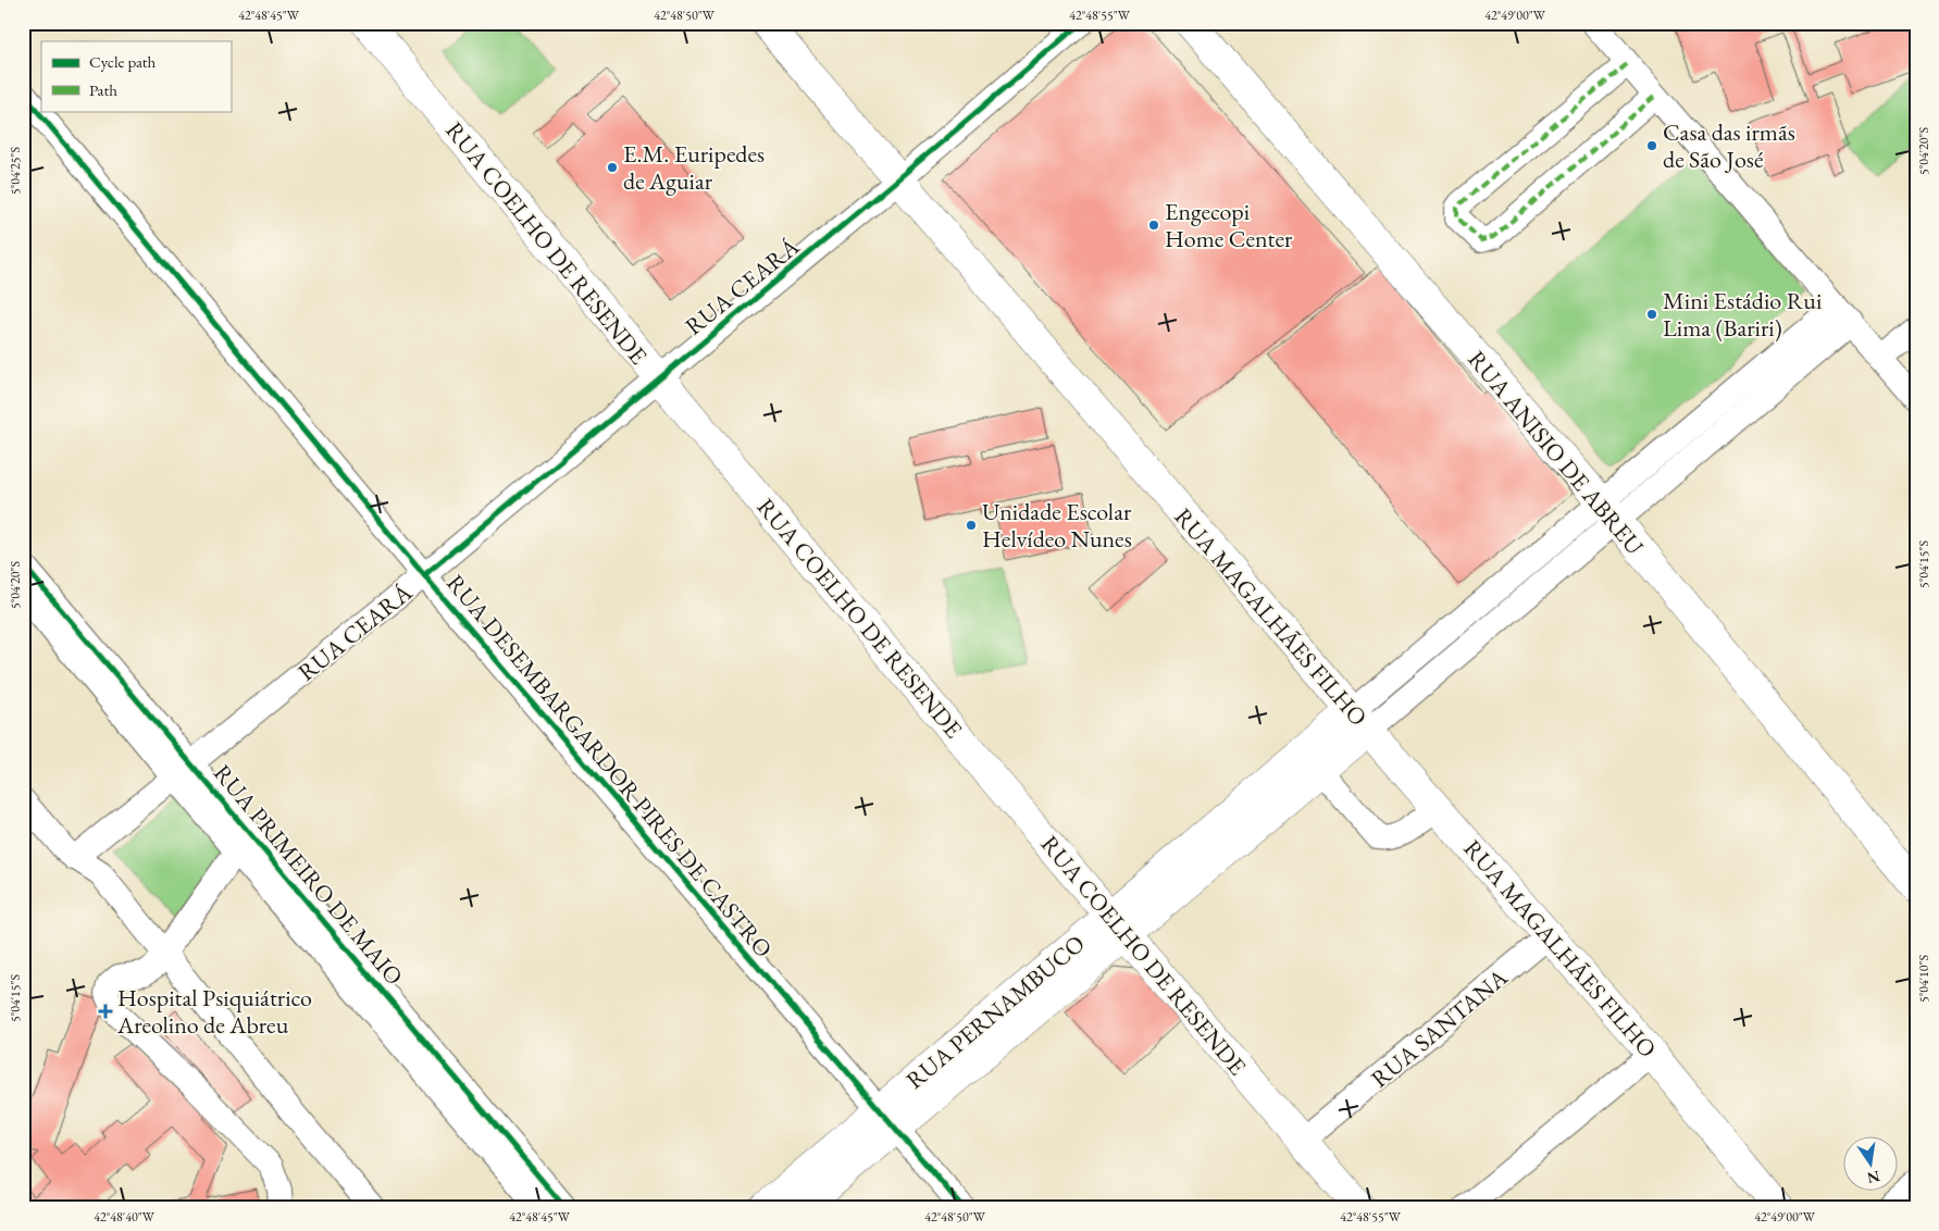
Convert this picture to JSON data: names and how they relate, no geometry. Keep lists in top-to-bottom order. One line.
{"streets":{"main road":["RUA COELHO DE RESENDE","RUA ANISIO DE ABREU","RUA MAGALHÃES FILHO","RUA PERNAMBUCO"],"street":["RUA CEARÁ","RUA DESEMBARGARDOR PIRES DE CASTRO","RUA PRIMEIRO DE MAIO","RUA SANTANA"]},"crossings":[["RUA COELHO DE RESENDE","RUA CEARÁ"],["RUA COELHO DE RESENDE","RUA PERNAMBUCO"],["RUA COELHO DE RESENDE","RUA SANTANA"],["RUA CEARÁ","RUA MAGALHÃES FILHO"],["RUA CEARÁ","RUA DESEMBARGARDOR PIRES DE CASTRO"],["RUA CEARÁ","RUA PRIMEIRO DE MAIO"],["RUA MAGALHÃES FILHO","RUA PERNAMBUCO"],["RUA MAGALHÃES FILHO","RUA SANTANA"],["RUA DESEMBARGARDOR PIRES DE CASTRO","RUA PERNAMBUCO"]],"places":{"other":["Casa das irmãs de São José","E.M. Euripedes de Aguiar","Engecopi Home Center","Mini Estádio Rui Lima (Bariri)","Unidade Escolar Helvídeo Nunes"],"health":["Hospital Psiquiátrico Areolino de Abreu"]},"legend":["Cycle path","Path"],"north":"bottom","coordinates":["42°48'45\"W","42°48'50\"W","42°48'55\"W","42°49'00\"W","5°04'20\"S","5°04'25\"S","5°04'15\"S","5°04'10\"S","42°48'40\"W"]}
